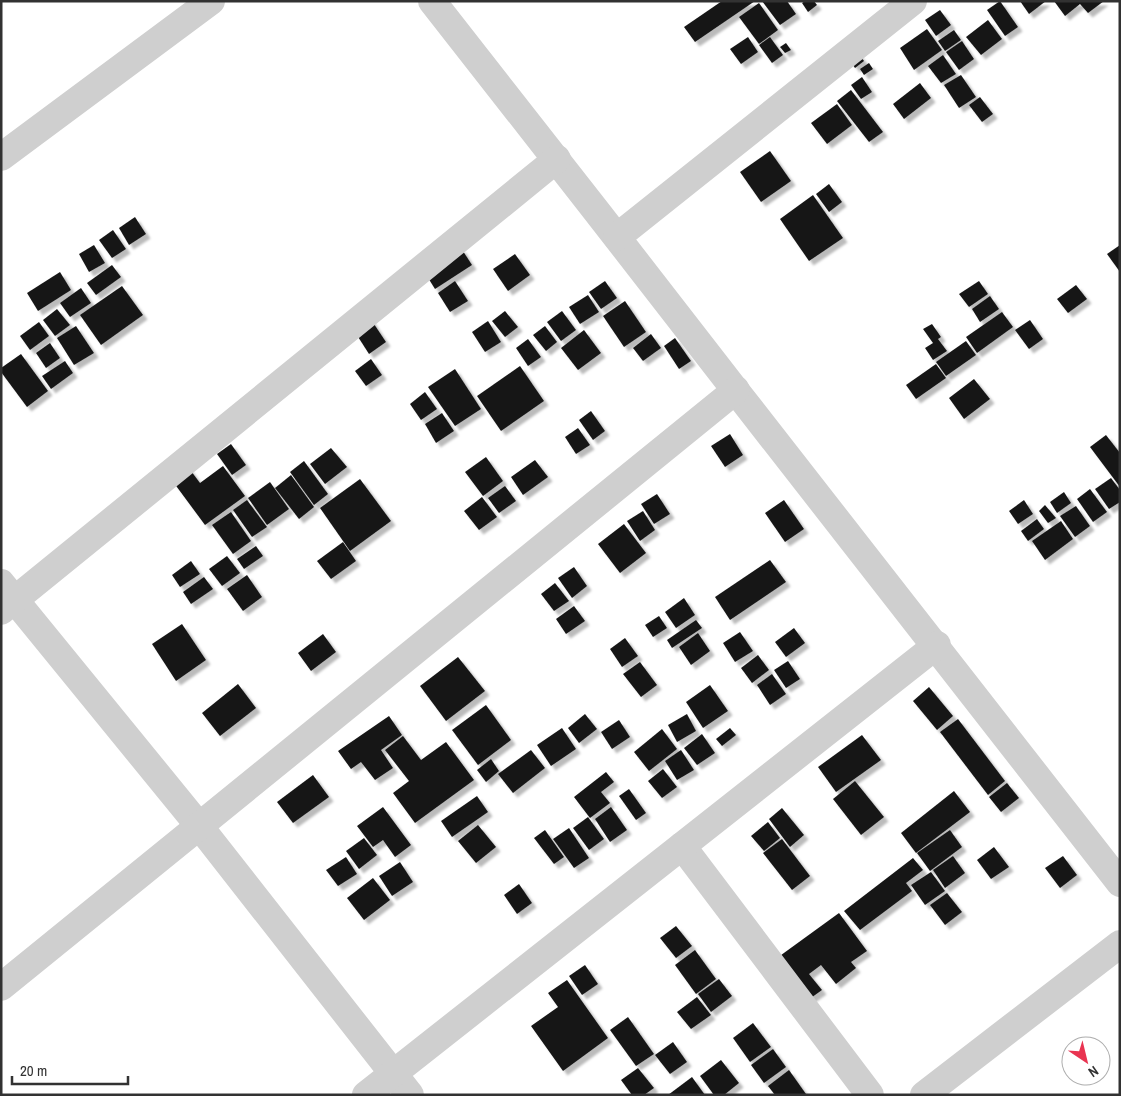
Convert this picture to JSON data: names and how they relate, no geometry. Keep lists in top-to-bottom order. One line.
{"scale_bar":"20 m","north":"bottom right"}
